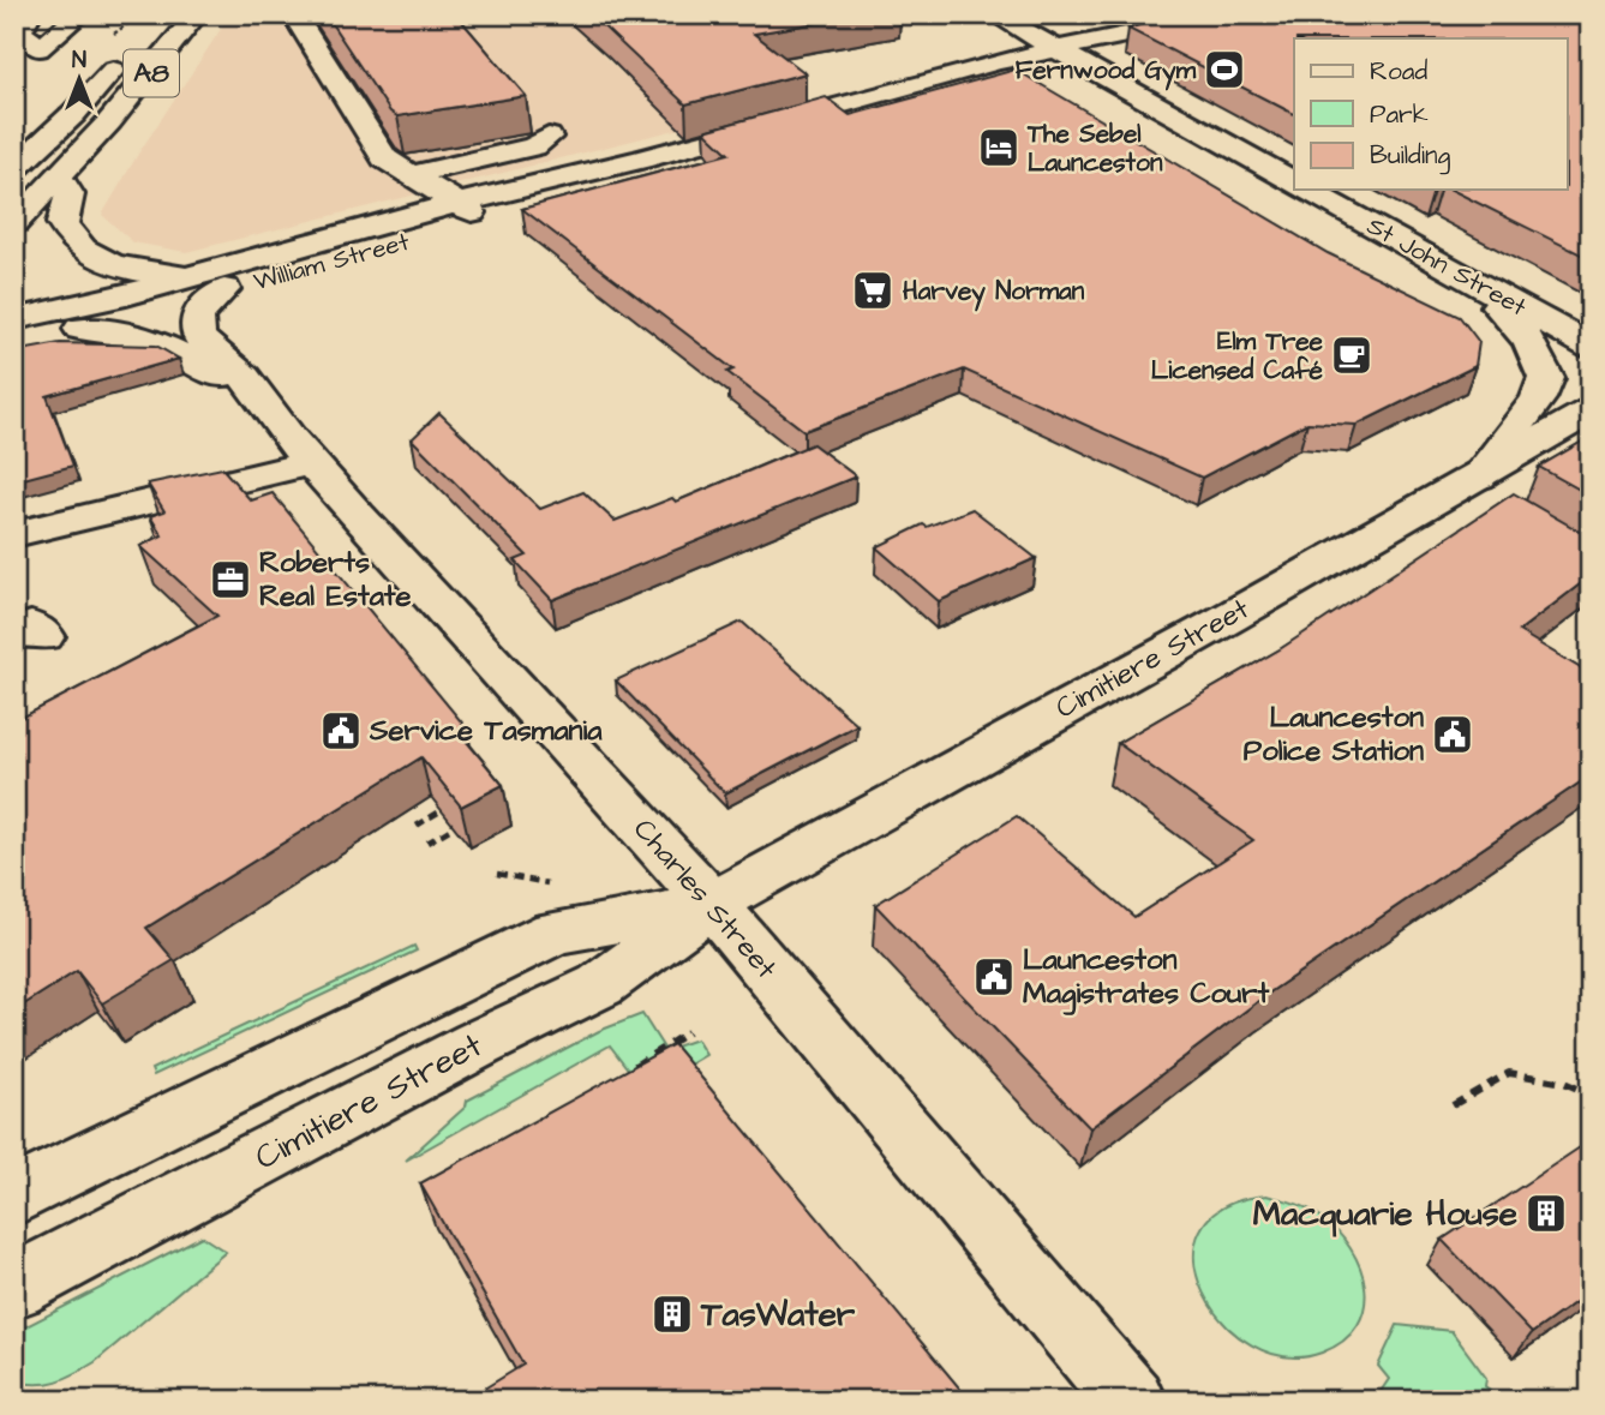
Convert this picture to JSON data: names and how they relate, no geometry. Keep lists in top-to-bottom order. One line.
{"streets":{"main road":["A8","William Street","St John Street","Cimitiere Street","Charles Street"]},"crossings":[["William Street","Charles Street"],["Cimitiere Street","Charles Street"]],"places":{"sports":["Fernwood Gym"],"hotel":["The Sebel Launceston"],"supermarket":["Harvey Norman"],"cafe":["Elm Tree Licensed Café"],"office":["Roberts Real Estate"],"public building":["Service Tasmania","Launceston Police Station","Launceston Magistrates Court"],"building":["Macquarie House","TasWater"]},"legend":["Road","Park","Building"],"north":"top"}
